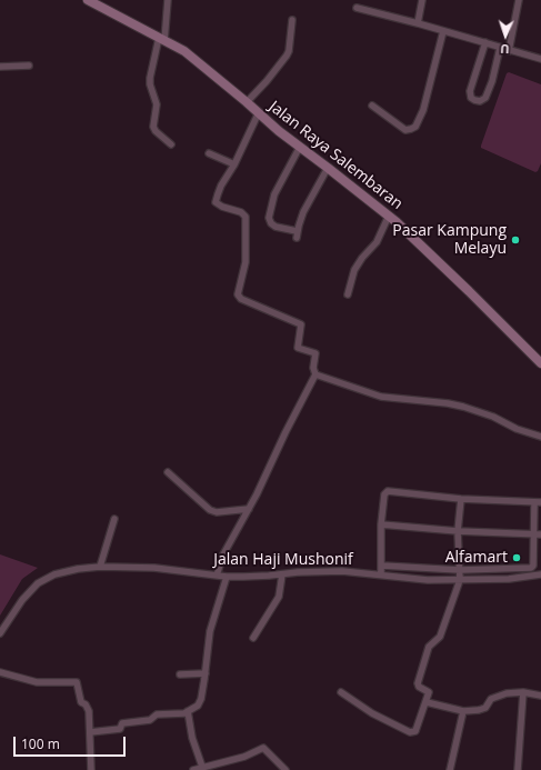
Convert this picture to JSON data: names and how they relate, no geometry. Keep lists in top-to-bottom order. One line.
{"streets":{"main road":["Jalan Raya Salembaran"],"street":["Jalan Haji Mushonif"]},"places":["Pasar Kampung Melayu","Alfamart"],"scale_bar":"100 m","north":"bottom"}
